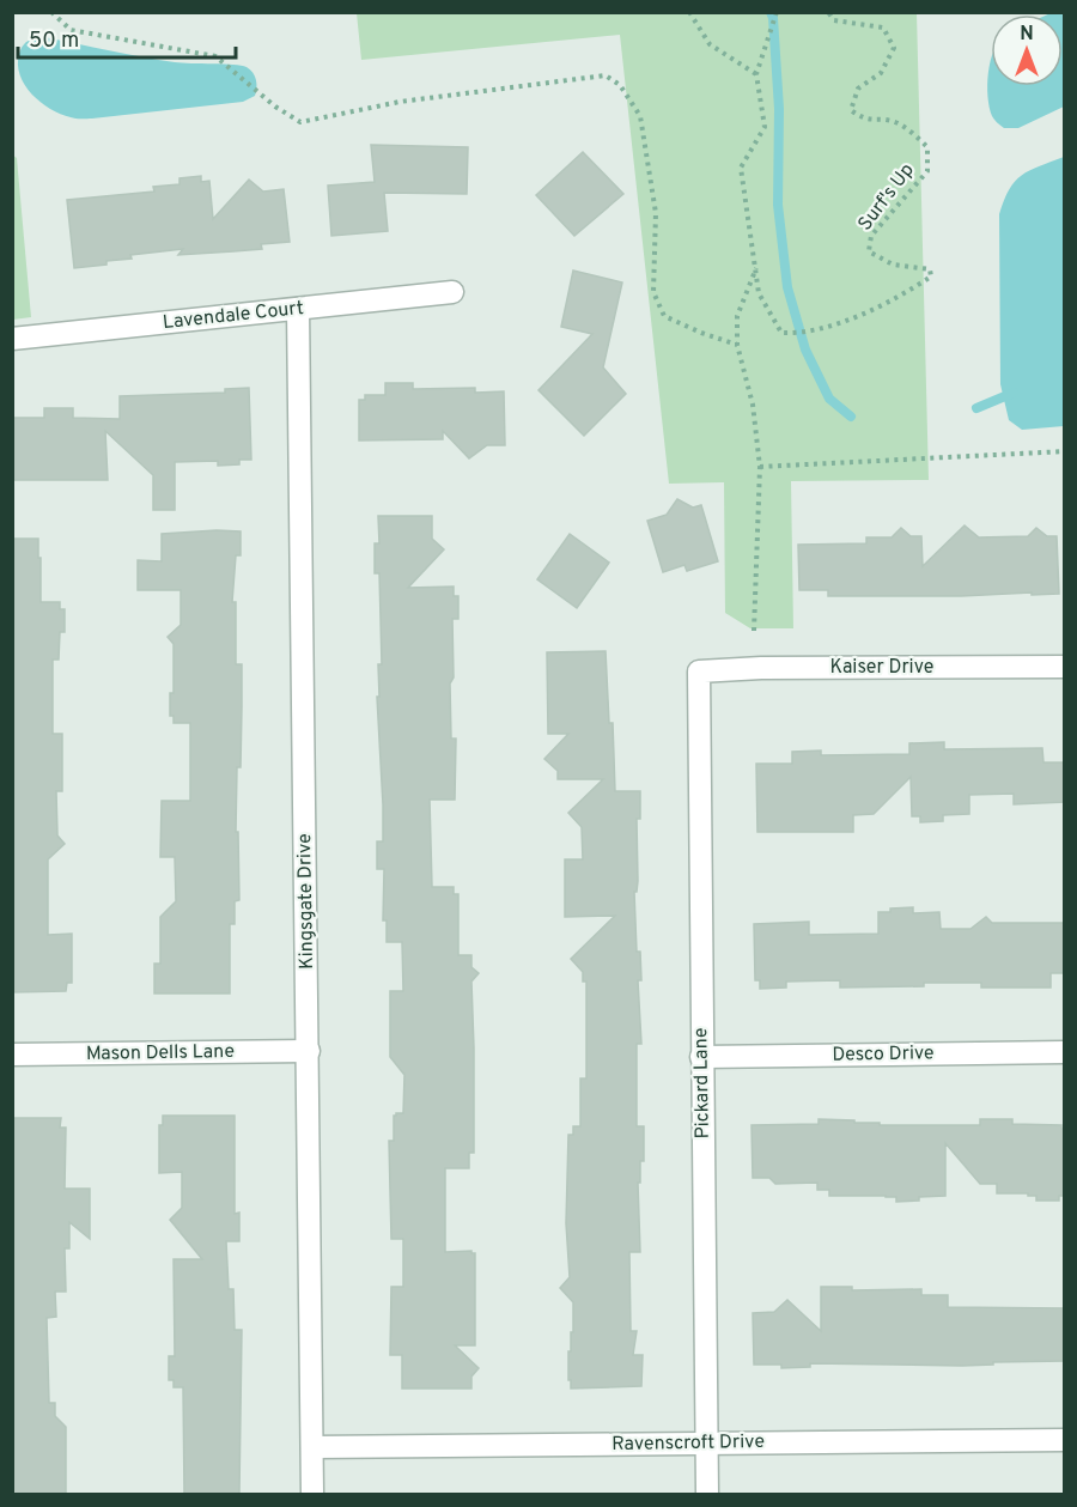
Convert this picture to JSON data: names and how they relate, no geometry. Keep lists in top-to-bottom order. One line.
{"streets":{"street":["Lavendale Court","Kaiser Drive","Kingsgate Drive","Mason Dells Lane","Desco Drive","Pickard Lane","Ravenscroft Drive"],"path":["Surf's Up"]},"crossings":[["Lavendale Court","Kingsgate Drive"],["Kaiser Drive","Pickard Lane"],["Kingsgate Drive","Mason Dells Lane"],["Kingsgate Drive","Ravenscroft Drive"],["Desco Drive","Pickard Lane"],["Pickard Lane","Ravenscroft Drive"]],"scale_bar":"50 m","north":"top"}
